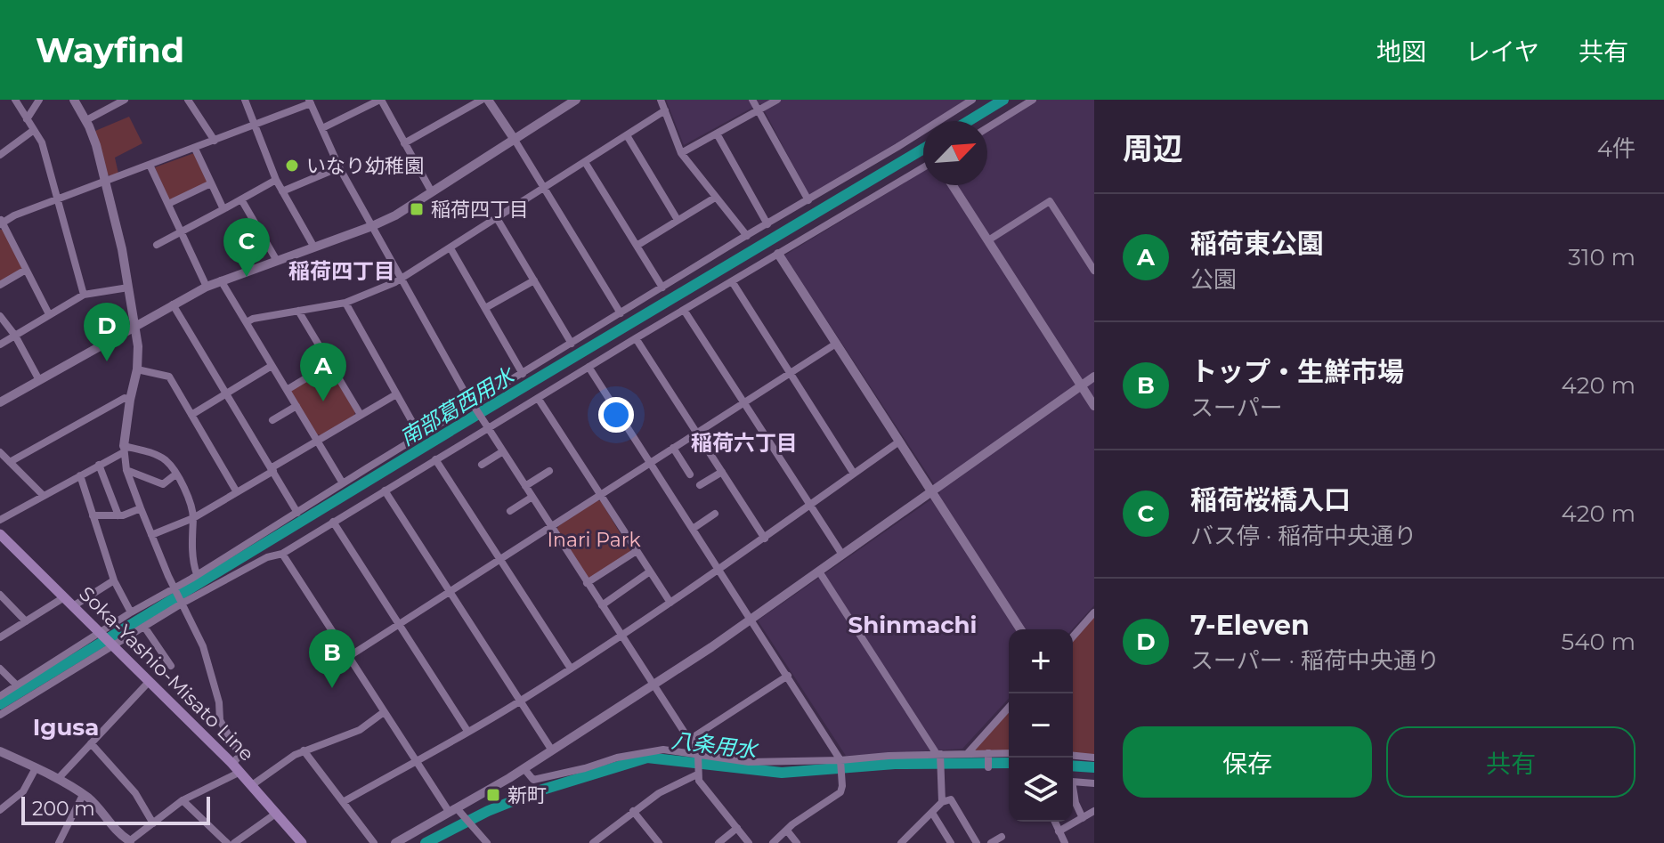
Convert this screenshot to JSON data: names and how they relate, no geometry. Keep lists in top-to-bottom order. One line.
{"streets":{"main road":["Soka-Yashio-Misato Line"]},"districts":["稲荷四丁目","稲荷六丁目","Shinmachi","Igusa"],"water":["南部葛西用水","八条用水"],"parks":["Inari Park"],"places":{"other":["いなり幼稚園"],"transit":["稲荷四丁目","新町"]},"scale_bar":"200 m","north":"top right","page":{"header":"Wayfind","nav":["地図","レイヤ","共有"],"heading":["周辺","4件"],"list":[{"mark":"A","name":"稲荷東公園","note":"公園","value":"310 m"},{"mark":"B","name":"トップ・生鮮市場","note":"スーパー","value":"420 m"},{"mark":"C","name":"稲荷桜橋入口","note":"バス停 · 稲荷中央通り","value":"420 m"},{"mark":"D","name":"7-Eleven","note":"スーパー · 稲荷中央通り","value":"540 m"}],"pins":["C","D","A","B"],"map_buttons":["+","−"],"buttons":["保存","共有"],"scale":"200 m"}}
